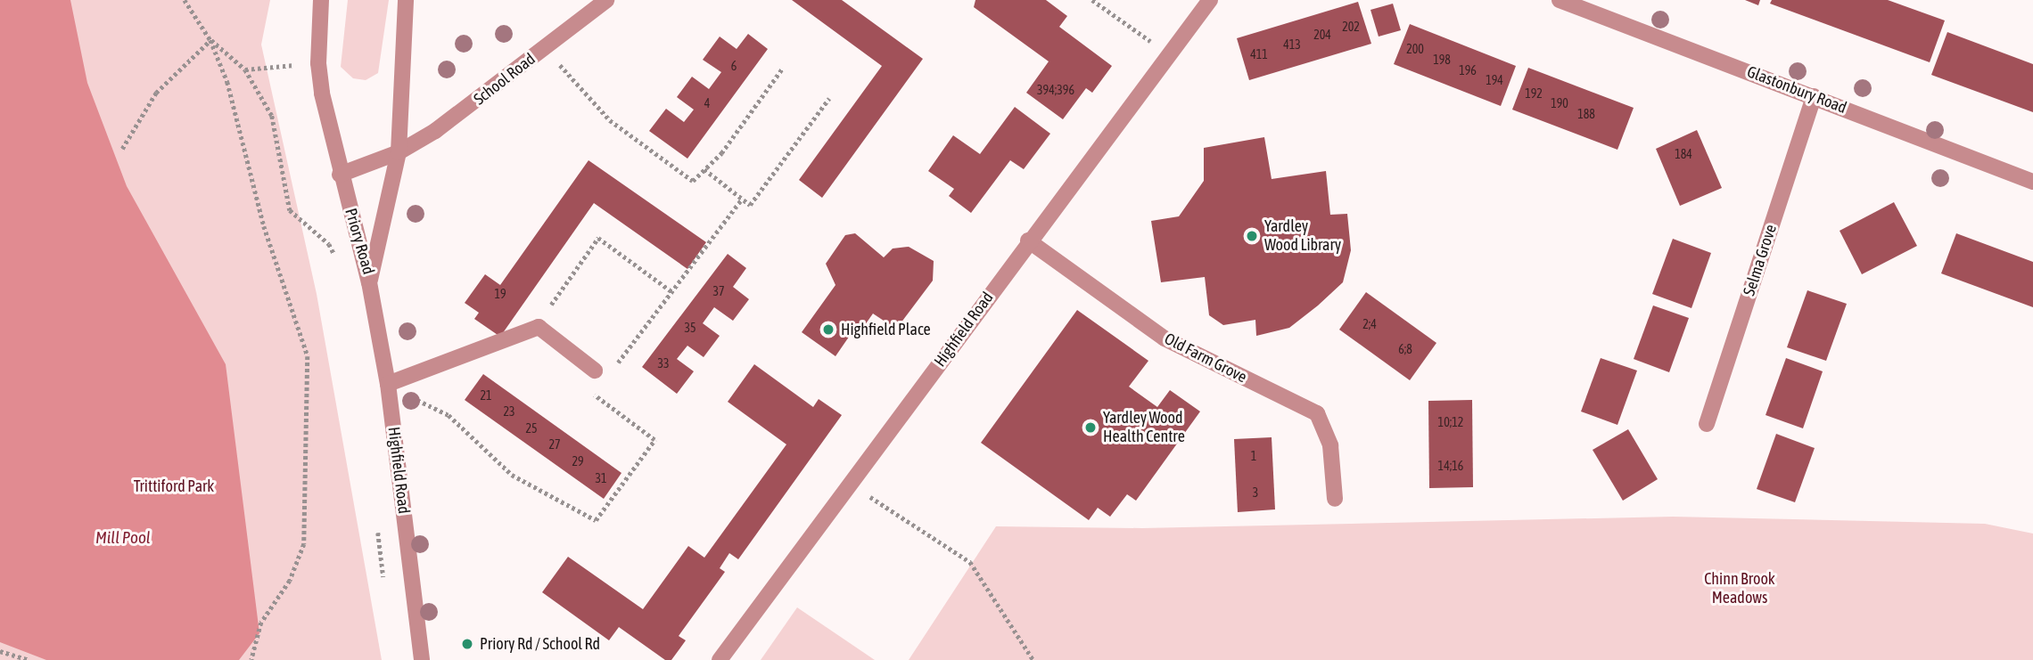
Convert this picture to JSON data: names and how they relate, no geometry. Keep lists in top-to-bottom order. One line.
{"streets":{"street":["School Road","Glastonbury Road","Priory Road","Selma Grove","Highfield Road","Old Farm Grove"]},"crossings":[["School Road","Priory Road"],["Glastonbury Road","Selma Grove"],["Priory Road","Highfield Road"],["Highfield Road","Old Farm Grove"]],"water":["Mill Pool"],"parks":["Trittiford Park","Chinn Brook Meadows"],"places":["Yardley Wood Library","Highfield Place","Yardley Wood Health Centre","Priory Rd / School Rd"],"house_numbers":["202","204","413","200","411","198","6","196","194","394;396","192","4","190","188","184","37","19","2;4","35","6;8","33","21","23","10;12","25","27","1","29","14;16","31","3"]}
